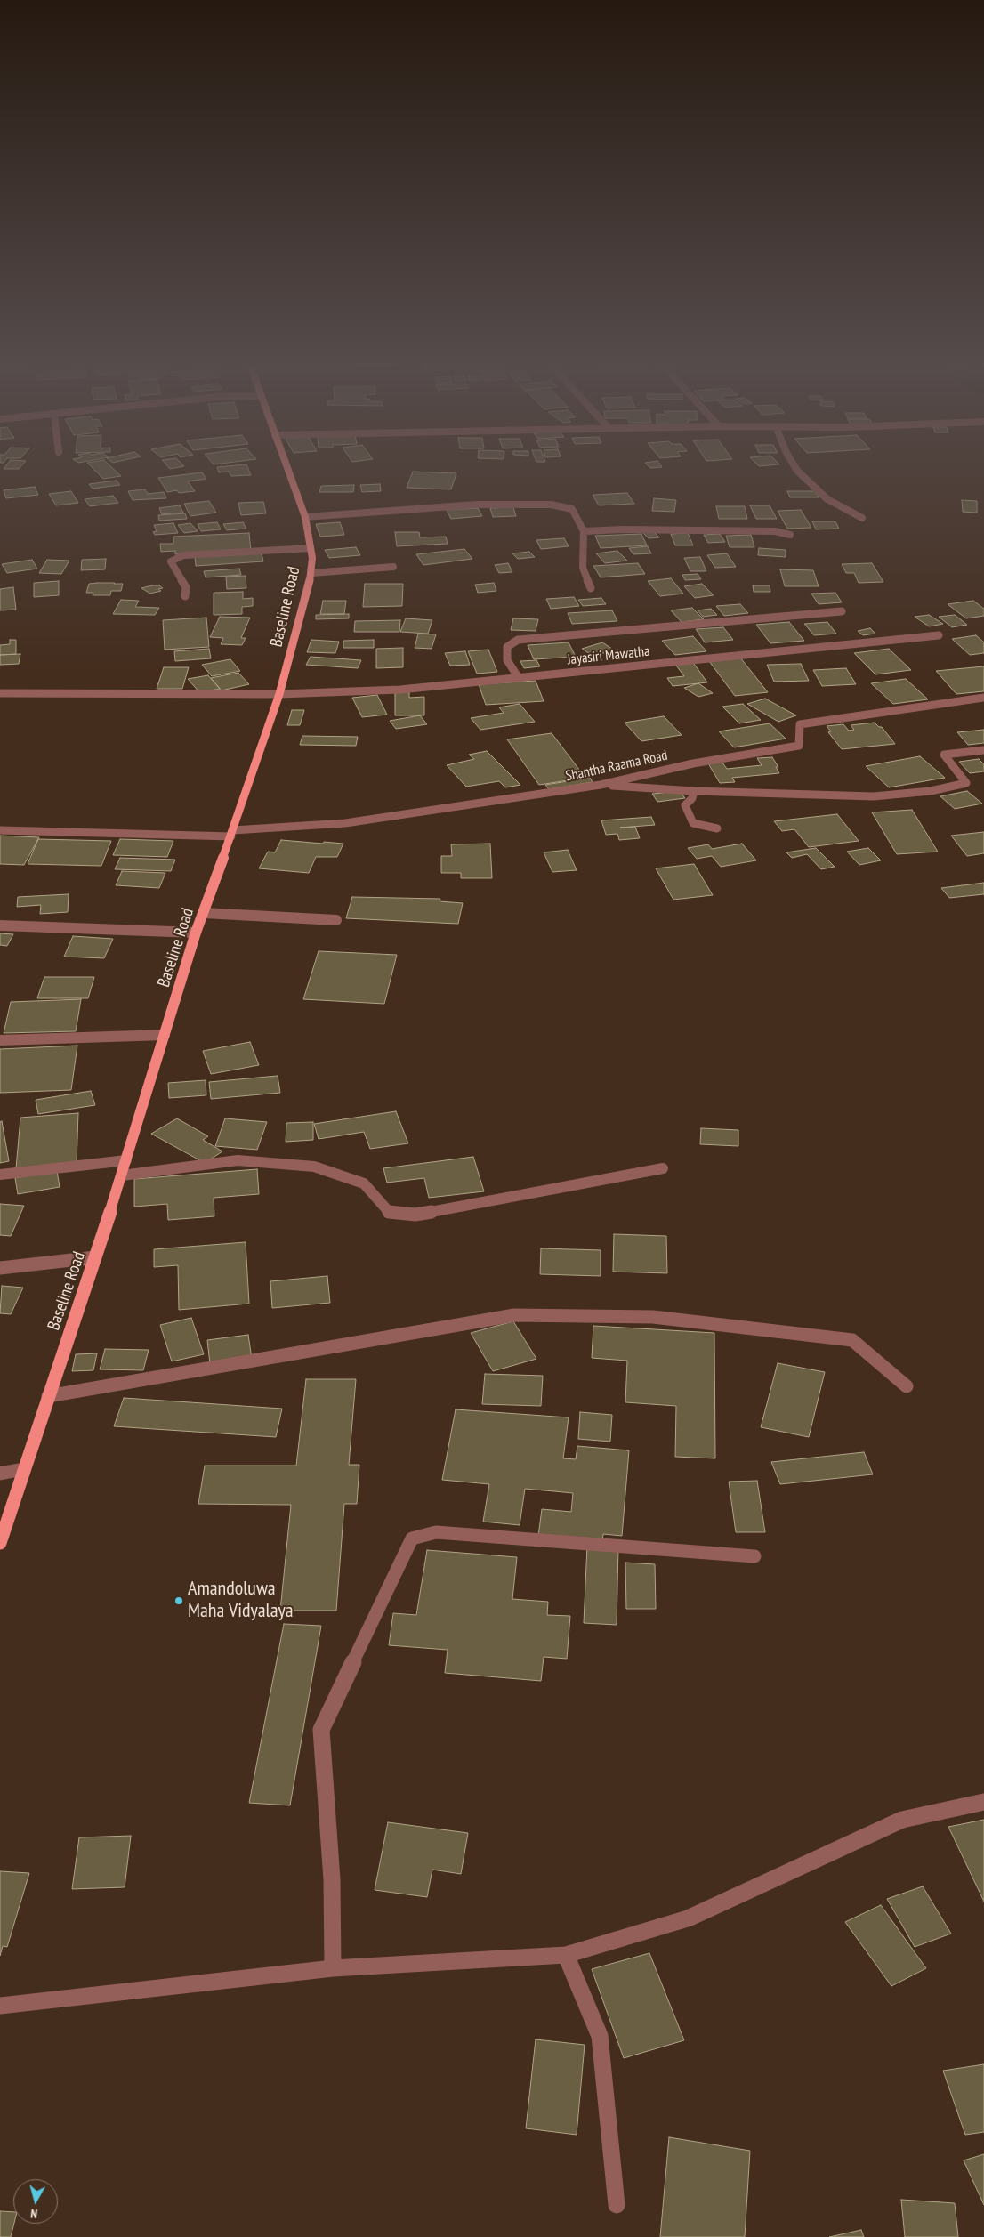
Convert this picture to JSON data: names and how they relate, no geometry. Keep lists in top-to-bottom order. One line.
{"streets":{"main road":["Baseline Road"],"street":["Jayasiri Mawatha","Shantha Raama Road"]},"crossings":[["Baseline Road","Jayasiri Mawatha"],["Baseline Road","Shantha Raama Road"]],"places":["Amandoluwa Maha Vidyalaya"],"north":"bottom"}
